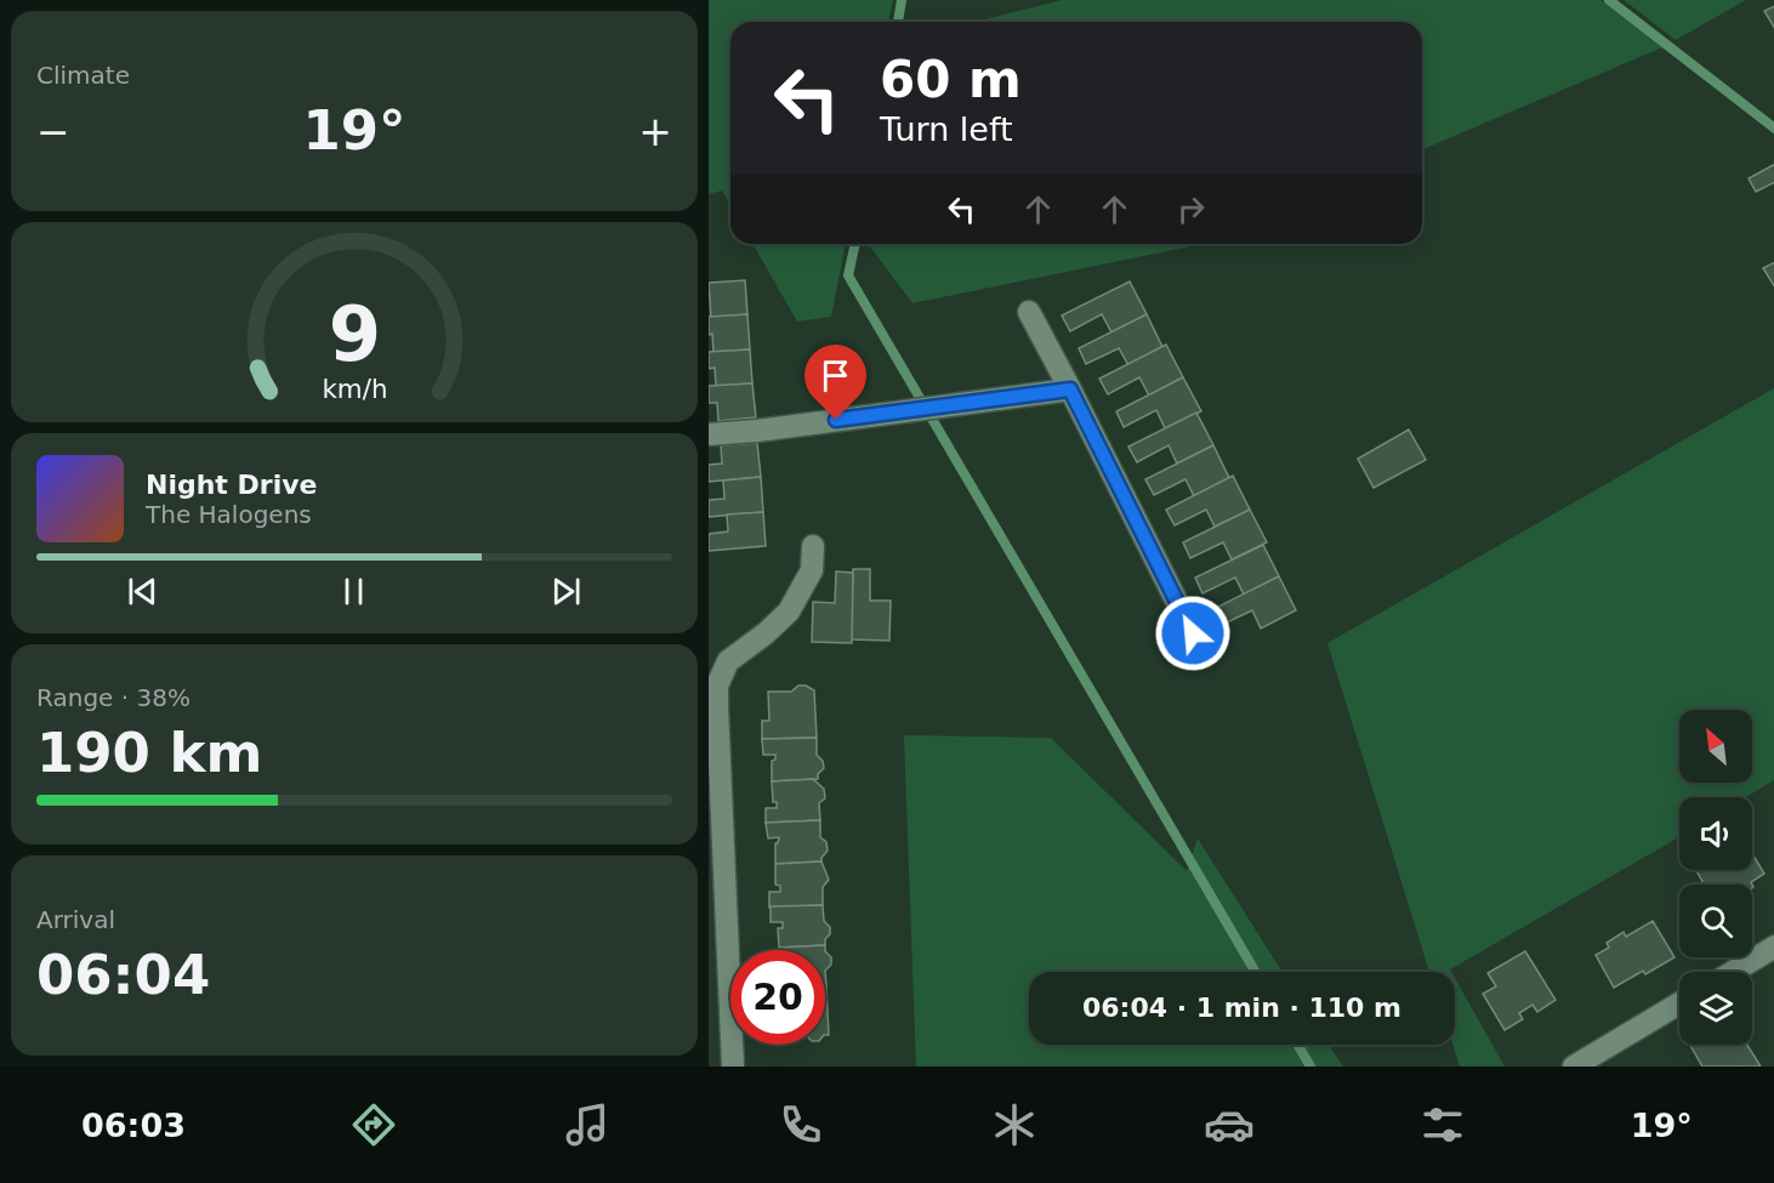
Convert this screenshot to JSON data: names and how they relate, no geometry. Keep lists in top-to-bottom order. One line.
{"north":"top left","page":{"tile":["Climate",["Range · 38%","190 km"],["Arrival","06:04"]],"turn":["60 m","Turn left"],"heat":["−","19°","+"],"song":["Night Drive","The Halogens"],"limit":"20","trip":"06:04 · 1 min · 110 m","tabs":["06:03","19°"],"gauge":["9","km/h"]}}
